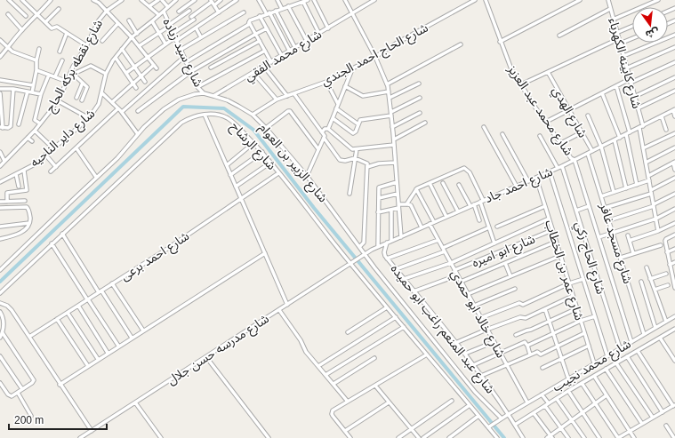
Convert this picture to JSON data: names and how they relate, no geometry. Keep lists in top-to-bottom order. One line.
{"streets":{"street":["شارع سيد زياده","شارع الحاج احمد الجندي","شارع محمد الفقي","شارع كابينه الكهرباء","شارع نقطه بركه الحاج","شارع محمد عبد العزيز","شارع الهدي","شارع داير الناحيه","شارع الرشاح","شارع الزبير بن العوام","شارع احمد جاد","شارع مسجد غافر","شارع ابو اميره","شارع احمد برعى","شارع الحاج زكي","شارع عمر بن الخطاب","شارع خالد ابو حمدي","شارع عبد المنعم راغب ابو حميده","شارع مدرسه حسن جلال","شارع محمد نجيب"]},"crossings":[["شارع سيد زياده","شارع داير الناحيه"],["شارع سيد زياده","شارع الزبير بن العوام"],["شارع الحاج احمد الجندي","شارع الزبير بن العوام"],["شارع محمد الفقي","شارع الزبير بن العوام"],["شارع كابينه الكهرباء","شارع احمد جاد"],["شارع محمد عبد العزيز","شارع احمد جاد"],["شارع الهدي","شارع احمد جاد"],["شارع الرشاح","شارع احمد برعى"],["شارع الرشاح","شارع مدرسه حسن جلال"],["شارع الرشاح","شارع محمد نجيب"],["شارع الزبير بن العوام","شارع احمد جاد"],["شارع الزبير بن العوام","شارع محمد نجيب"],["شارع احمد جاد","شارع مسجد غافر"],["شارع احمد جاد","شارع الحاج زكي"],["شارع احمد جاد","شارع عمر بن الخطاب"],["شارع احمد جاد","شارع خالد ابو حمدي"],["شارع احمد جاد","شارع عبد المنعم راغب ابو حميده"],["شارع احمد جاد","شارع مدرسه حسن جلال"],["شارع مسجد غافر","شارع محمد نجيب"],["شارع ابو اميره","شارع عمر بن الخطاب"],["شارع ابو اميره","شارع خالد ابو حمدي"],["شارع ابو اميره","شارع عبد المنعم راغب ابو حميده"],["شارع الحاج زكي","شارع محمد نجيب"],["شارع عمر بن الخطاب","شارع محمد نجيب"],["شارع خالد ابو حمدي","شارع محمد نجيب"],["شارع عبد المنعم راغب ابو حميده","شارع محمد نجيب"]],"scale_bar":"200 m","north":"bottom"}
